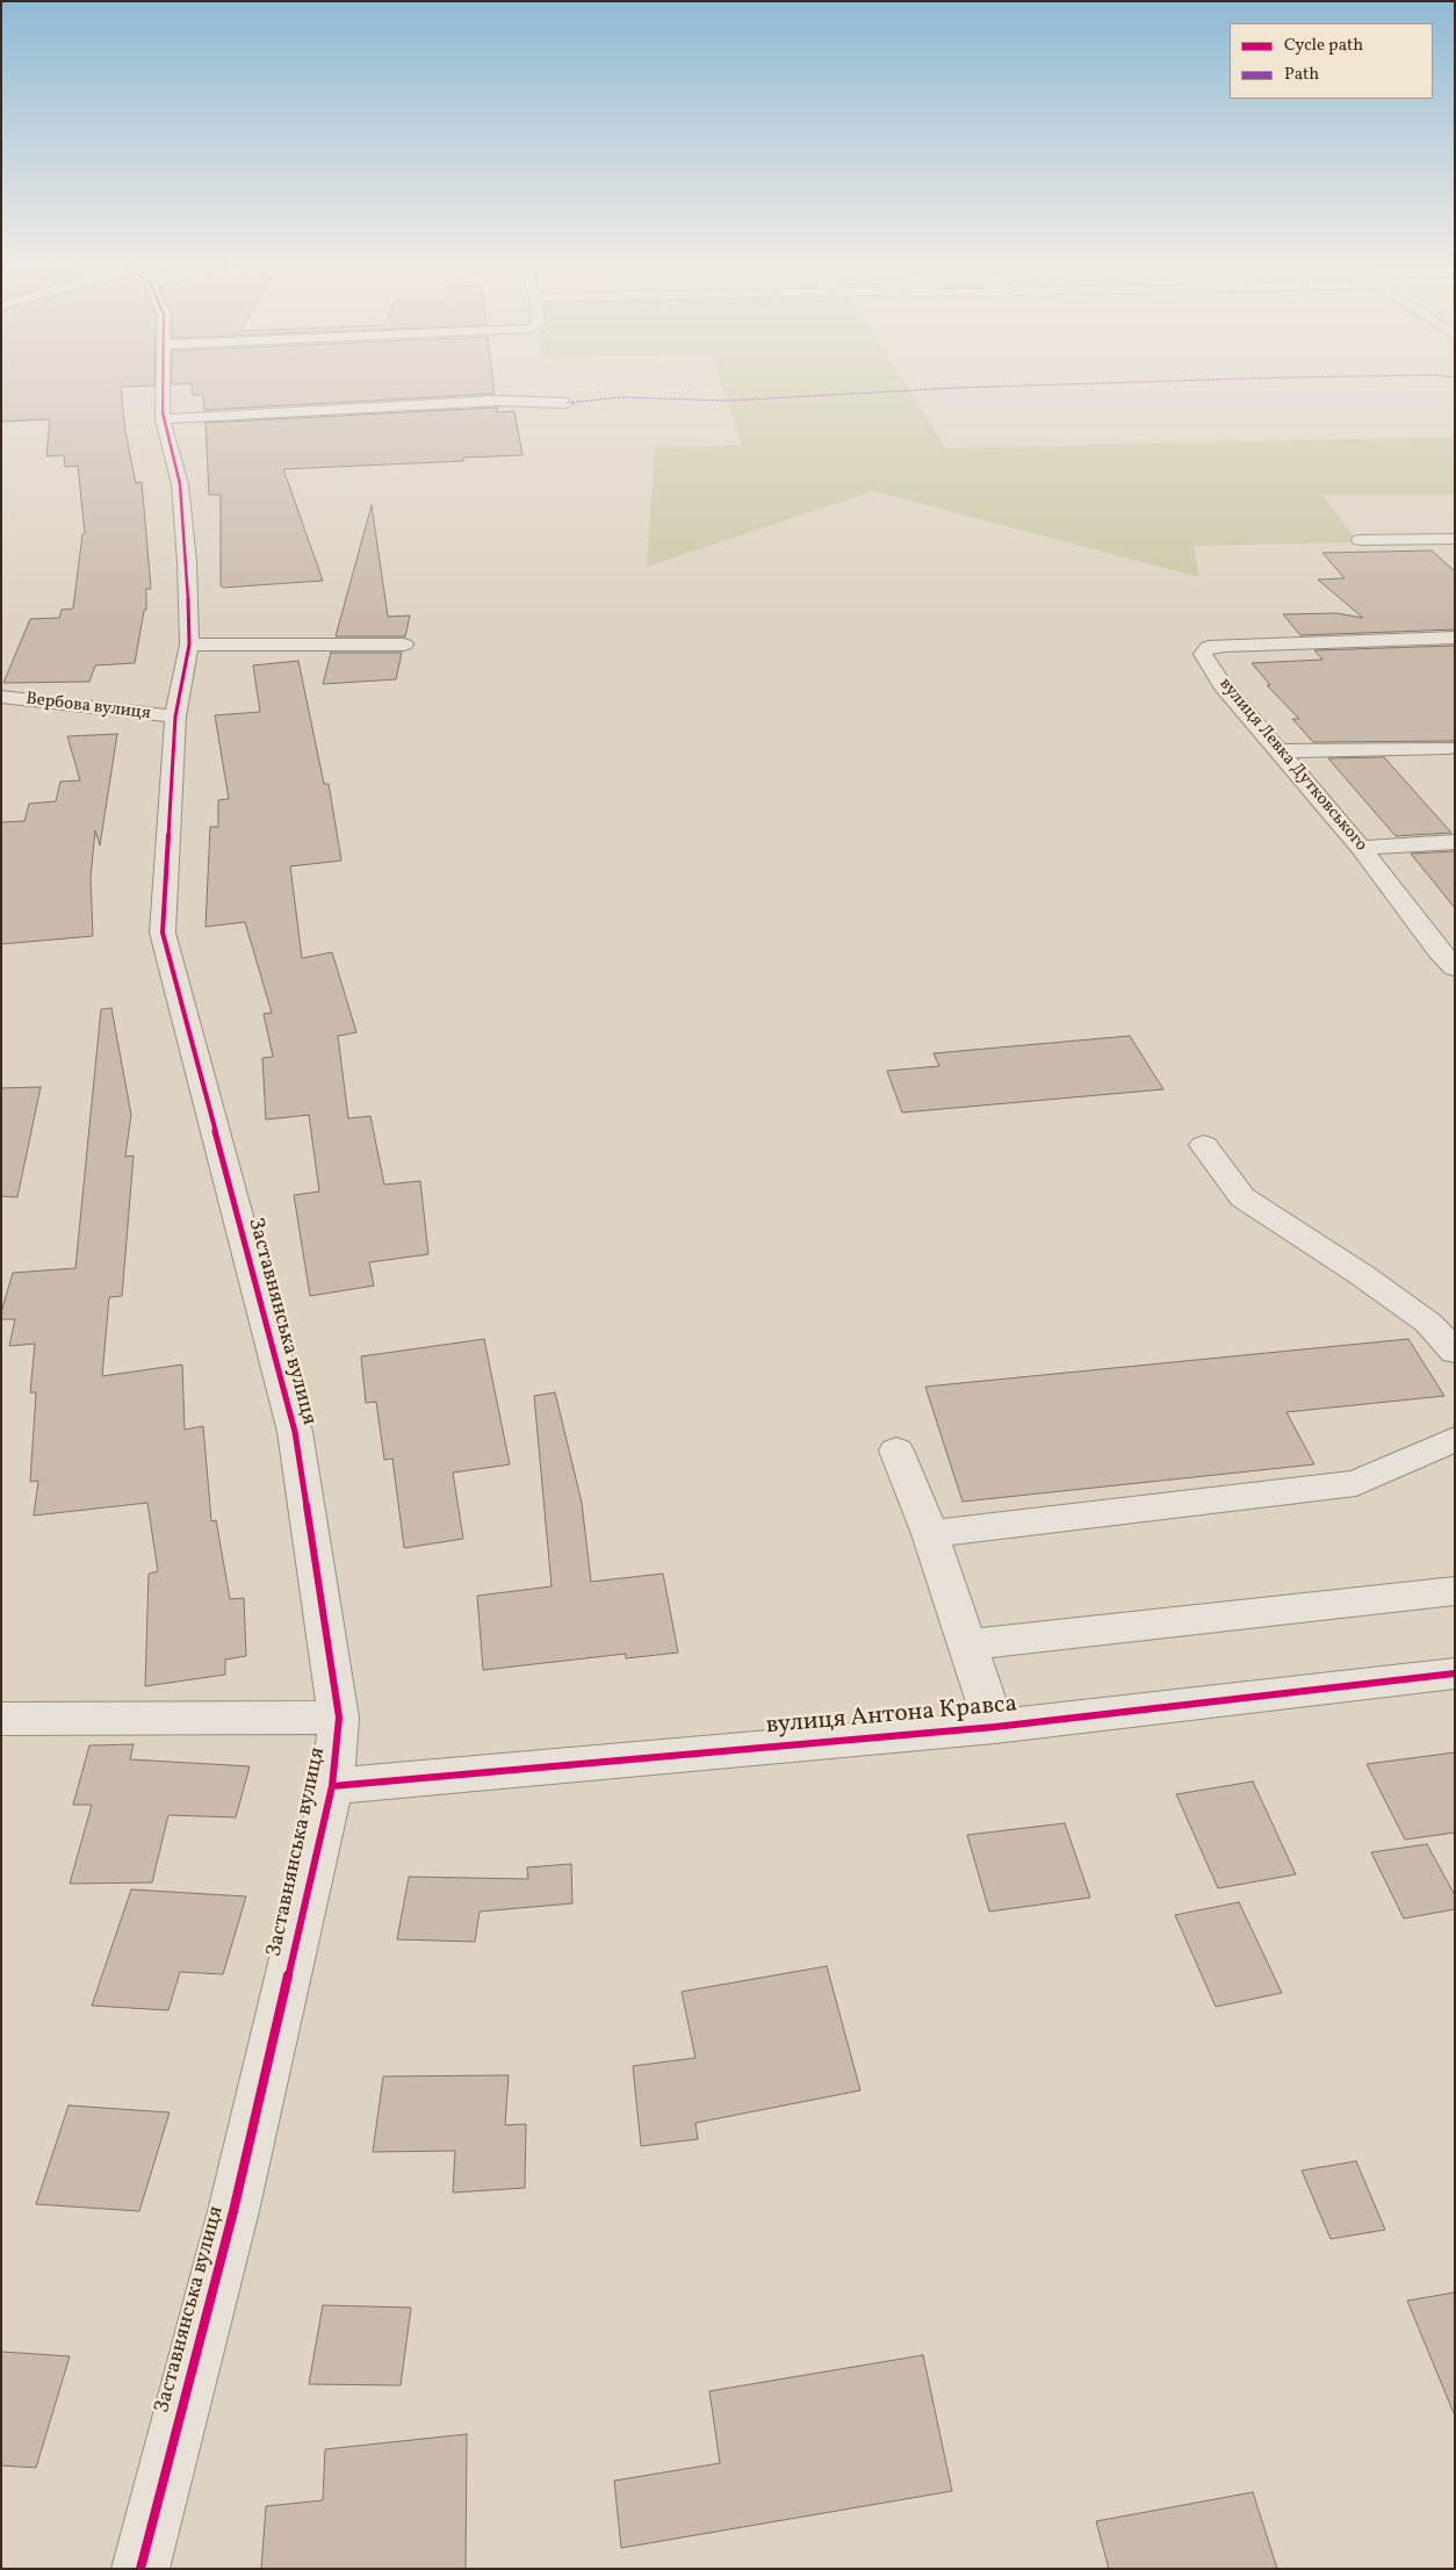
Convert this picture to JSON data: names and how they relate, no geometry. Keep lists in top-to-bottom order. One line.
{"streets":{"street":["Вербова вулиця","вулиця Левка Дутковського","Заставнянська вулиця","вулиця Антона Кравса"]},"crossings":[["Вербова вулиця","Заставнянська вулиця"],["Заставнянська вулиця","вулиця Антона Кравса"]],"legend":["Cycle path","Path"]}
